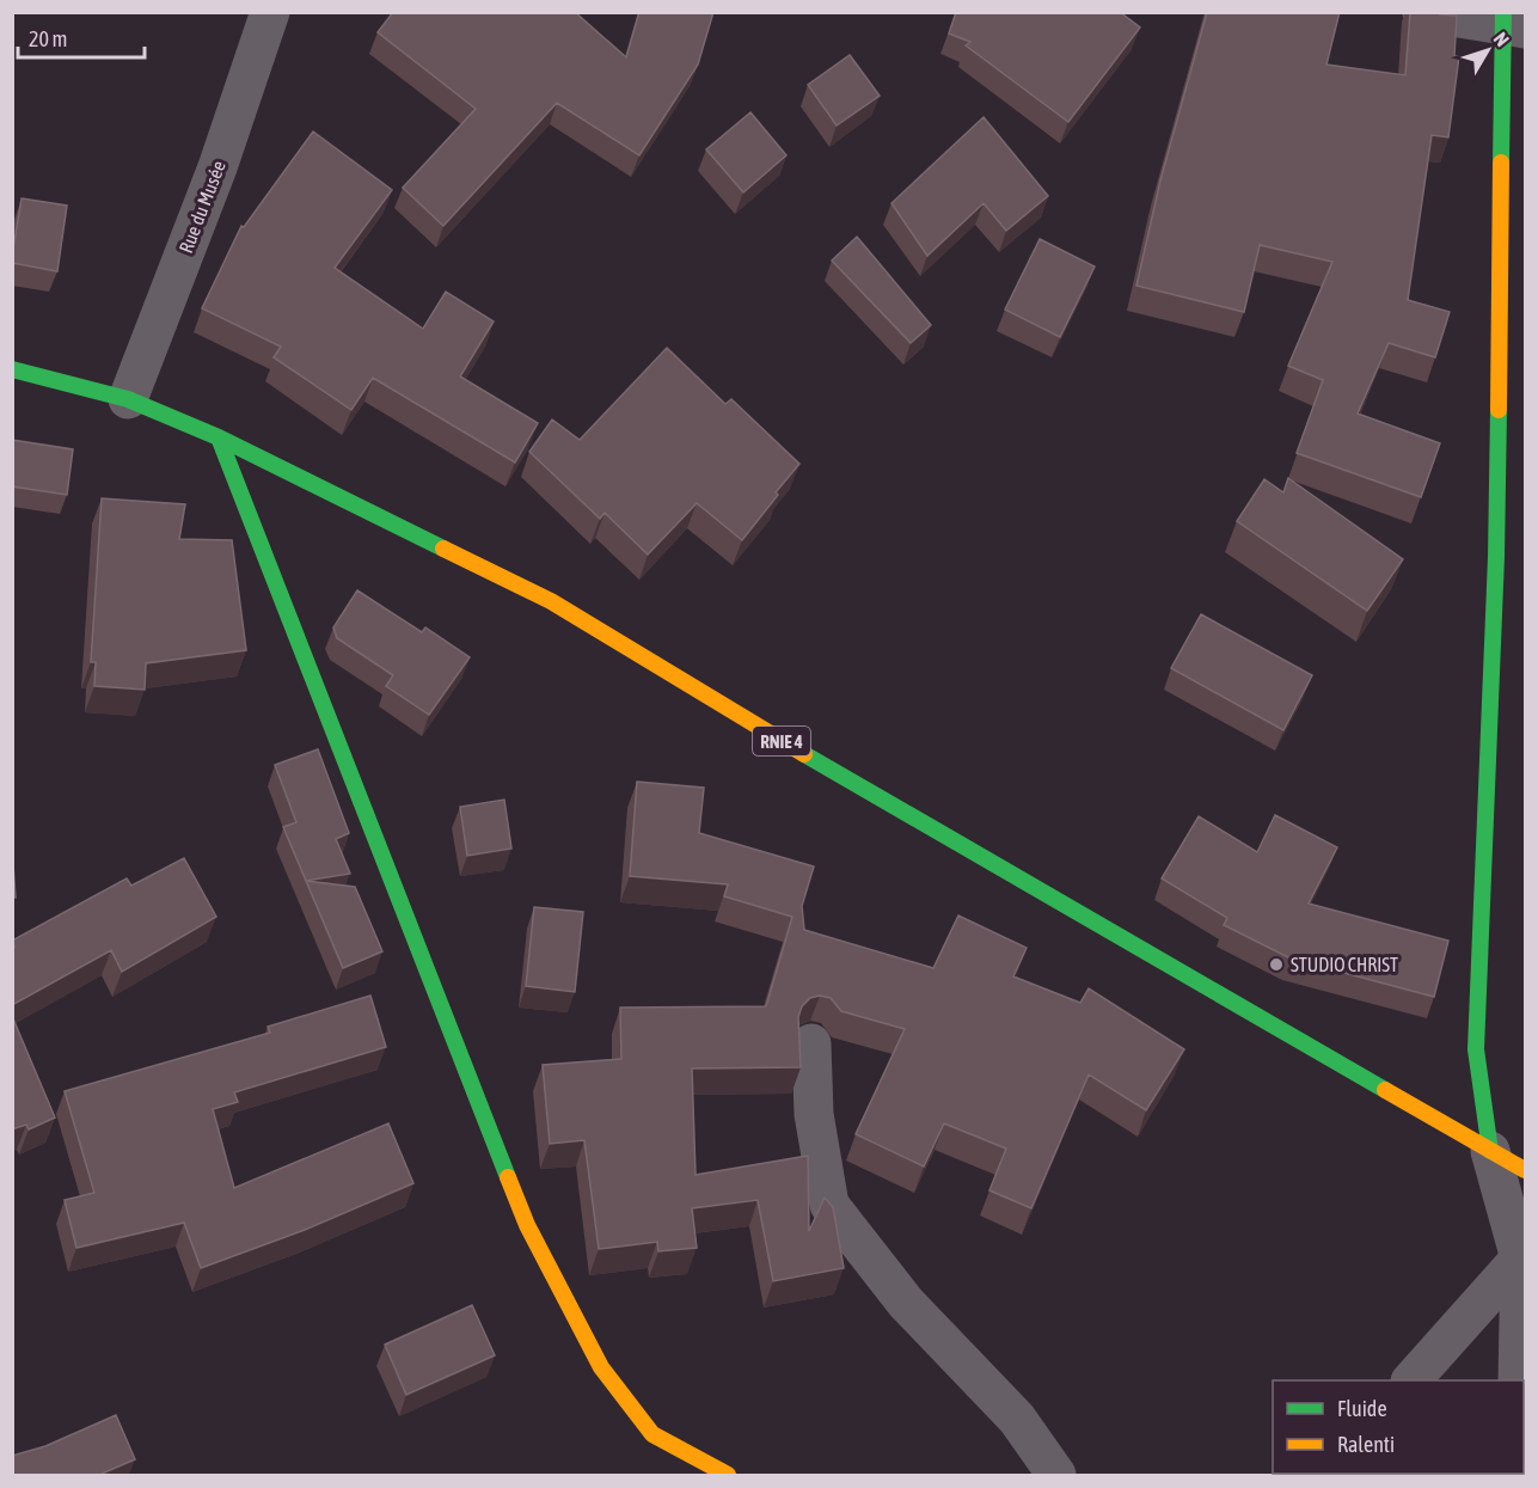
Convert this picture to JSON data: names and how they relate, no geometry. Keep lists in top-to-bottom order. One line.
{"streets":{"street":["Rue du Musée","RNIE 4"]},"crossings":[["Rue du Musée","RNIE 4"]],"places":["STUDIO CHRIST"],"legend":["Fluide","Ralenti"],"scale_bar":"20 m","north":"top right"}
